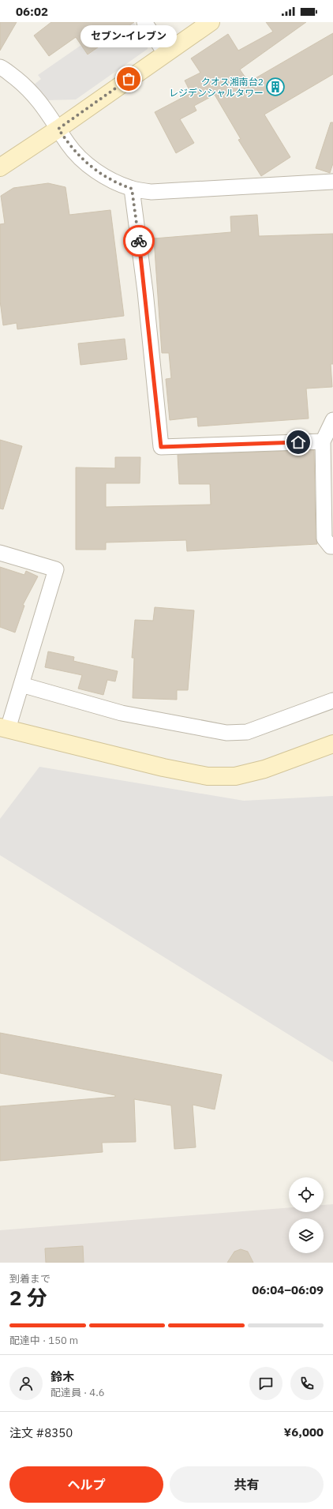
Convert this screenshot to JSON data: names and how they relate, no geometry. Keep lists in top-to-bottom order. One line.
{"places":{"other":["セブン-イレブン"],"building":["クオス湘南台2 レジデンシャルタワー"]},"page":{"status":"06:02","bubble":"セブン-イレブン","heading":["2 分","到着まで","06:04–06:09"],"panel":["鈴木","配達員 · 4.6","注文 #8350","¥6,000"],"bar":"配達中 · 150 m","buttons":["ヘルプ","共有"]}}
